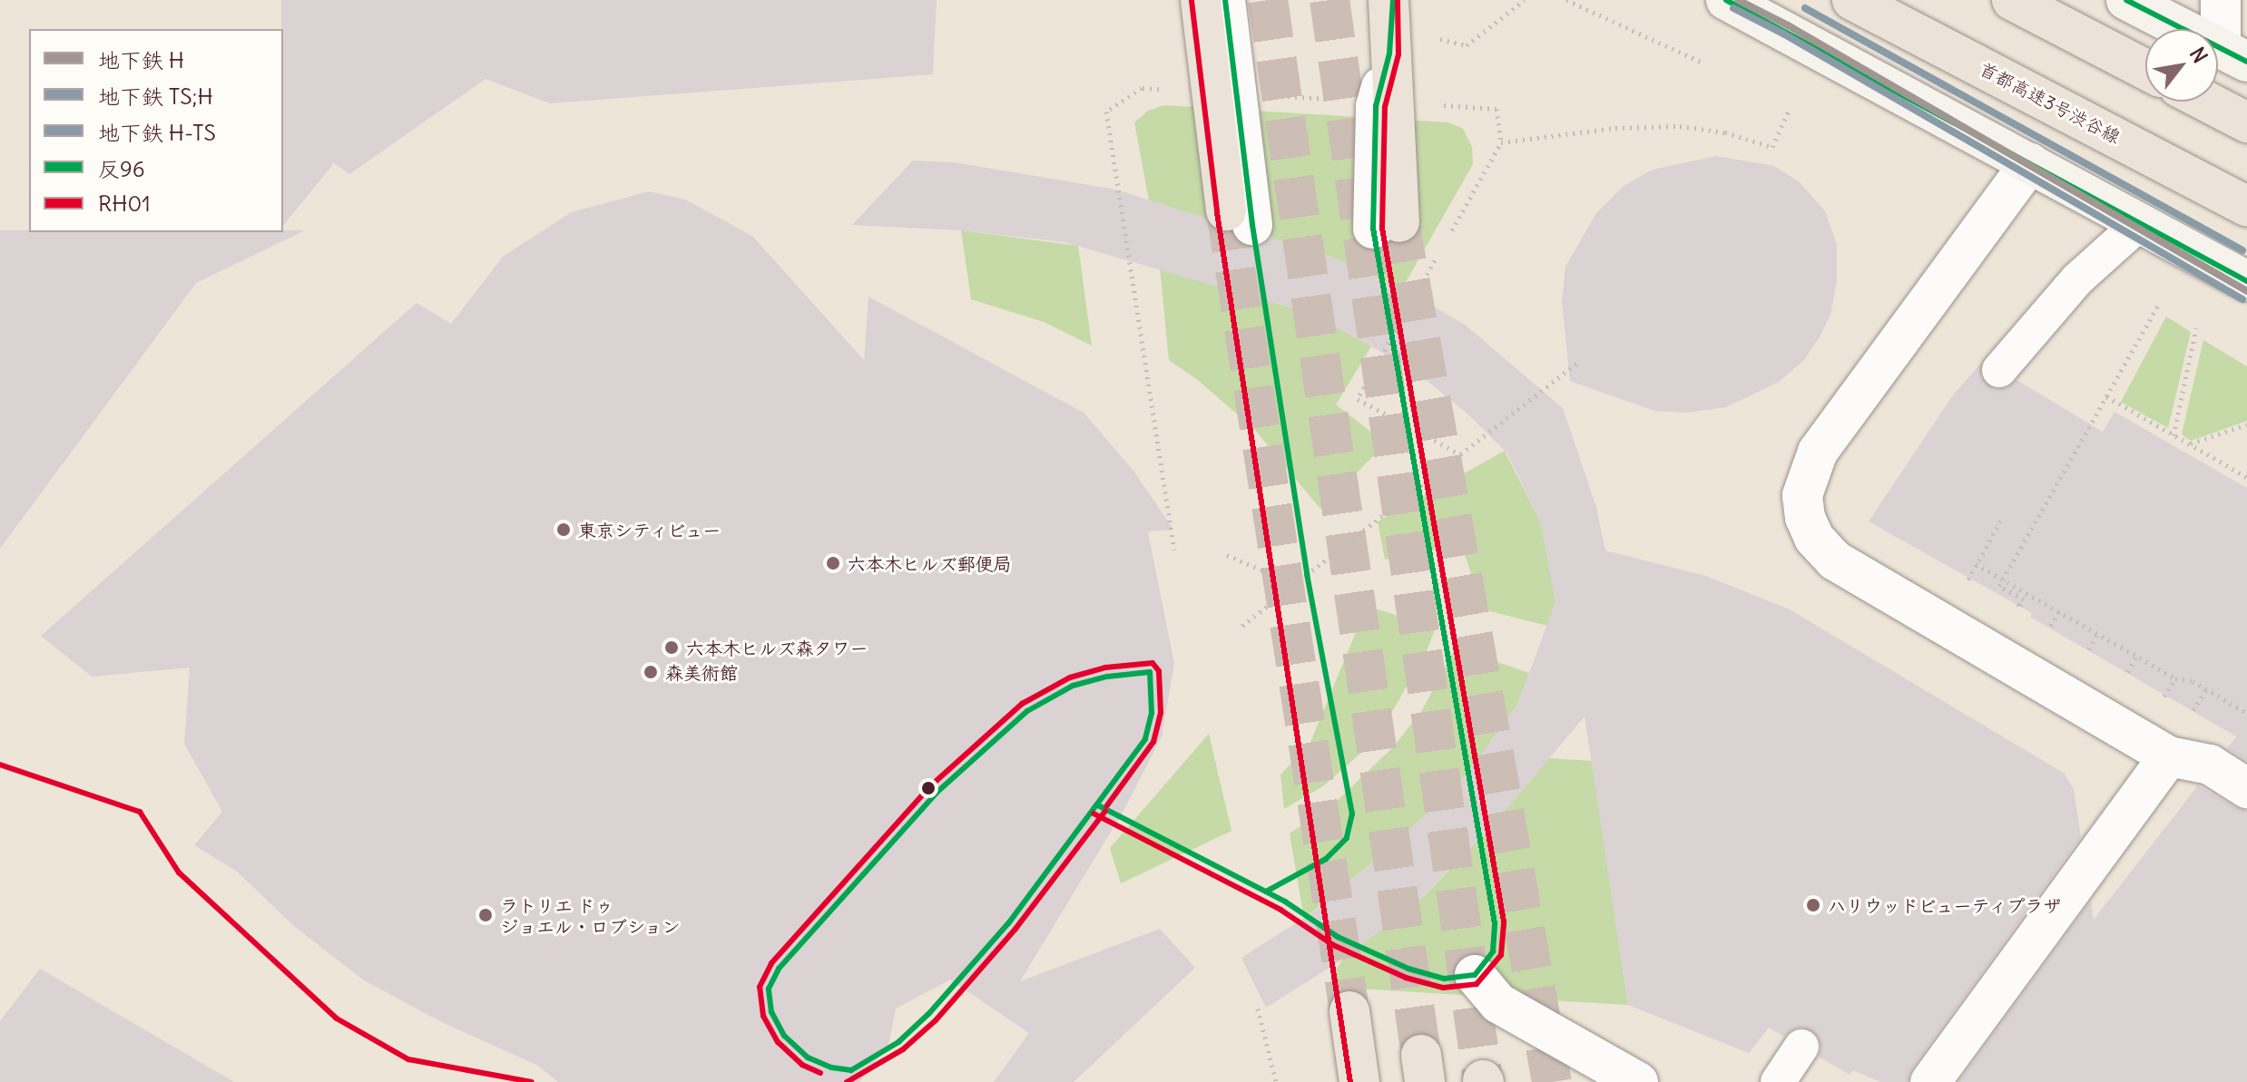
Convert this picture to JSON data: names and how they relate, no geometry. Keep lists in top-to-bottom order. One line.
{"streets":{"main road":["首都高速3号渋谷線"]},"places":["東京シティビュー","六本木ヒルズ郵便局","六本木ヒルズ森タワー","森美術館","ハリウッドビューティプラザ","ラトリエ ドゥ ジョエル・ロブション"],"lines":["metro line H","transit line 反96","transit line RH01","metro line TS;H","metro line H-TS"],"legend":["地下鉄 H","地下鉄 TS;H","地下鉄 H-TS","反96","RH01"],"north":"top right"}
